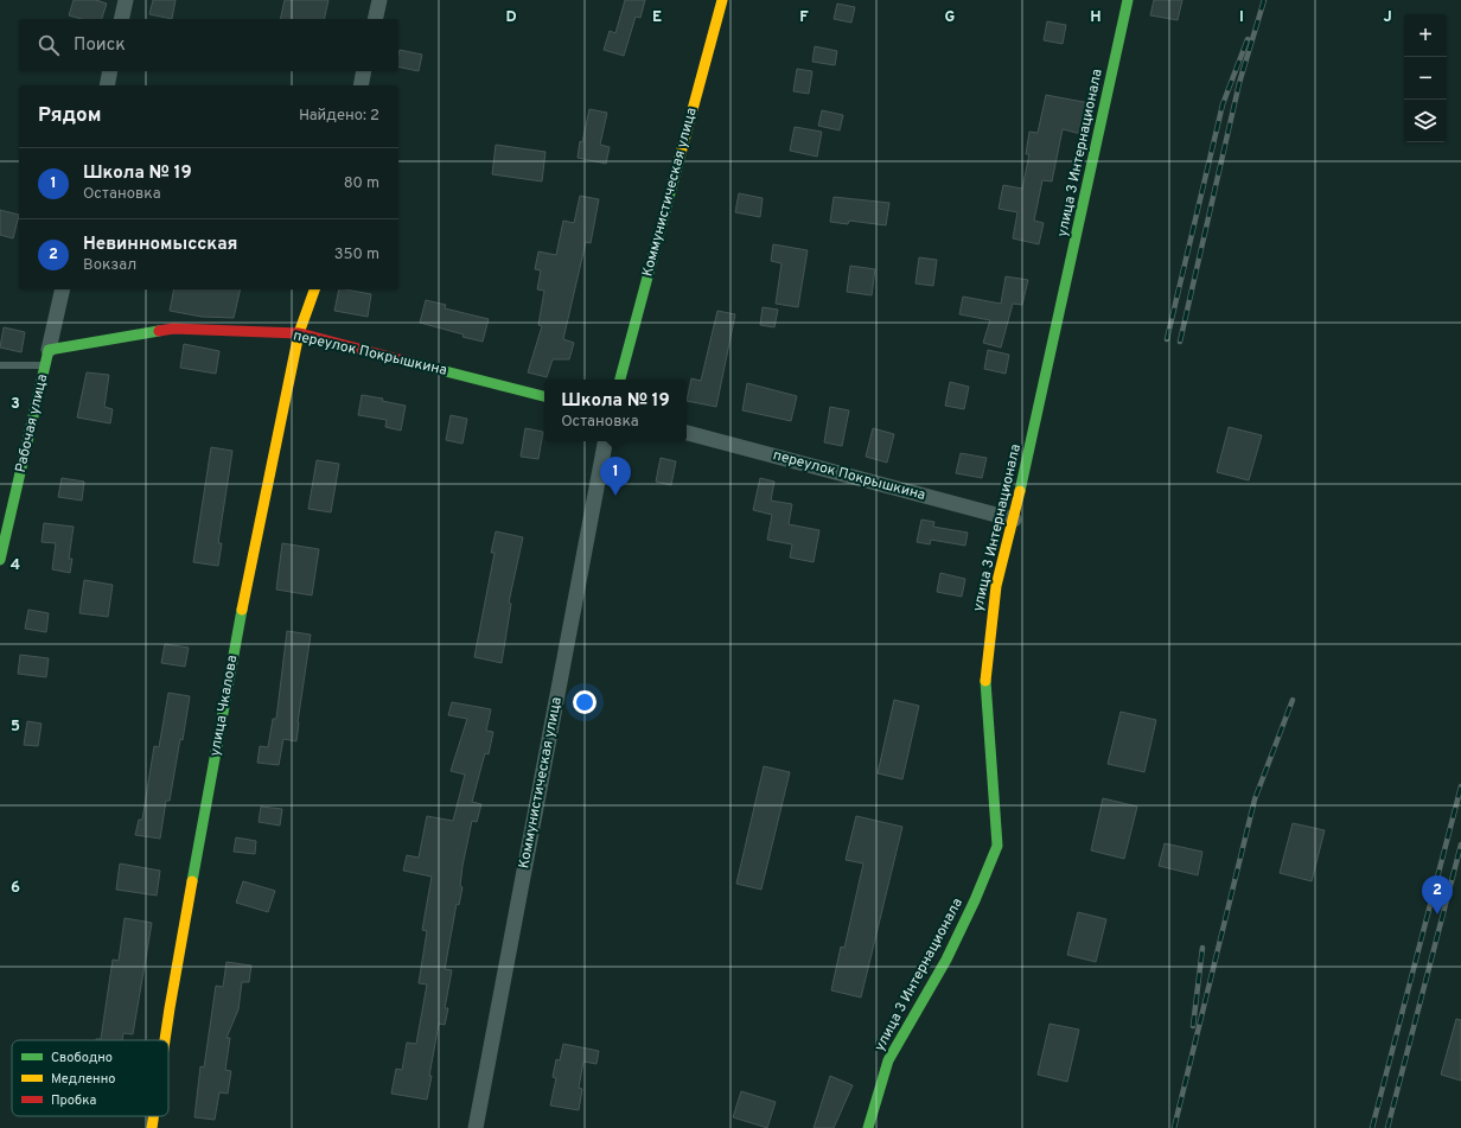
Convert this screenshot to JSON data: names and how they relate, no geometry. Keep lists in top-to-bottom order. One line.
{"streets":{"street":["улица 3 Интернационала","Коммунистическая улица","переулок Покрышкина","Рабочая улица","улица Чкалова"]},"crossings":[["улица 3 Интернационала","переулок Покрышкина"],["переулок Покрышкина","Рабочая улица"],["переулок Покрышкина","улица Чкалова"]],"legend":["Свободно","Медленно","Пробка"],"page":{"map_buttons":["+","−"],"search":"Поиск","heading":["Рядом","Найдено: 2"],"list":[{"mark":"1","name":"Школа № 19","note":"Остановка","value":"80 m"},{"mark":"2","name":"Невинномысская","note":"Вокзал","value":"350 m"}],"popup":["Школа № 19","Остановка"],"pins":["1","2"]},"grid":{"columns":["D","E","F","G","H","I","J"],"rows":["3","4","5","6"]}}
